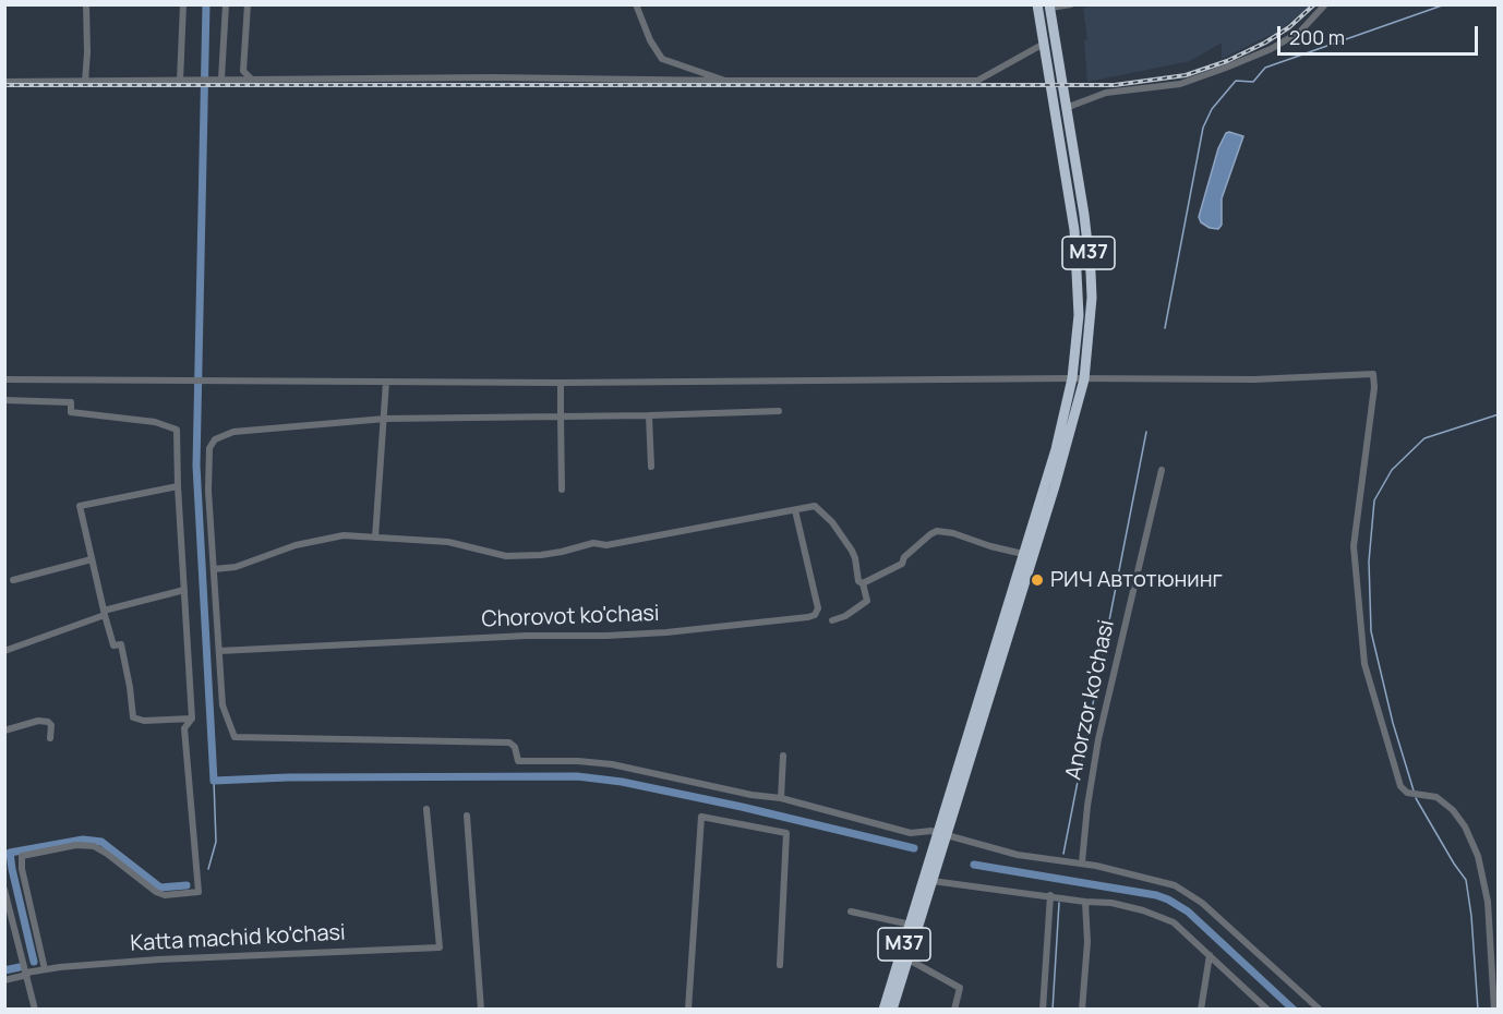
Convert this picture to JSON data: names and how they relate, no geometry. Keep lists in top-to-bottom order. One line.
{"streets":{"highway":["M37"],"street":["Chorovot ko'chasi","Anorzor ko'chasi","Katta machid ko'chasi"]},"places":["РИЧ Автотюнинг"],"scale_bar":"200 m"}
